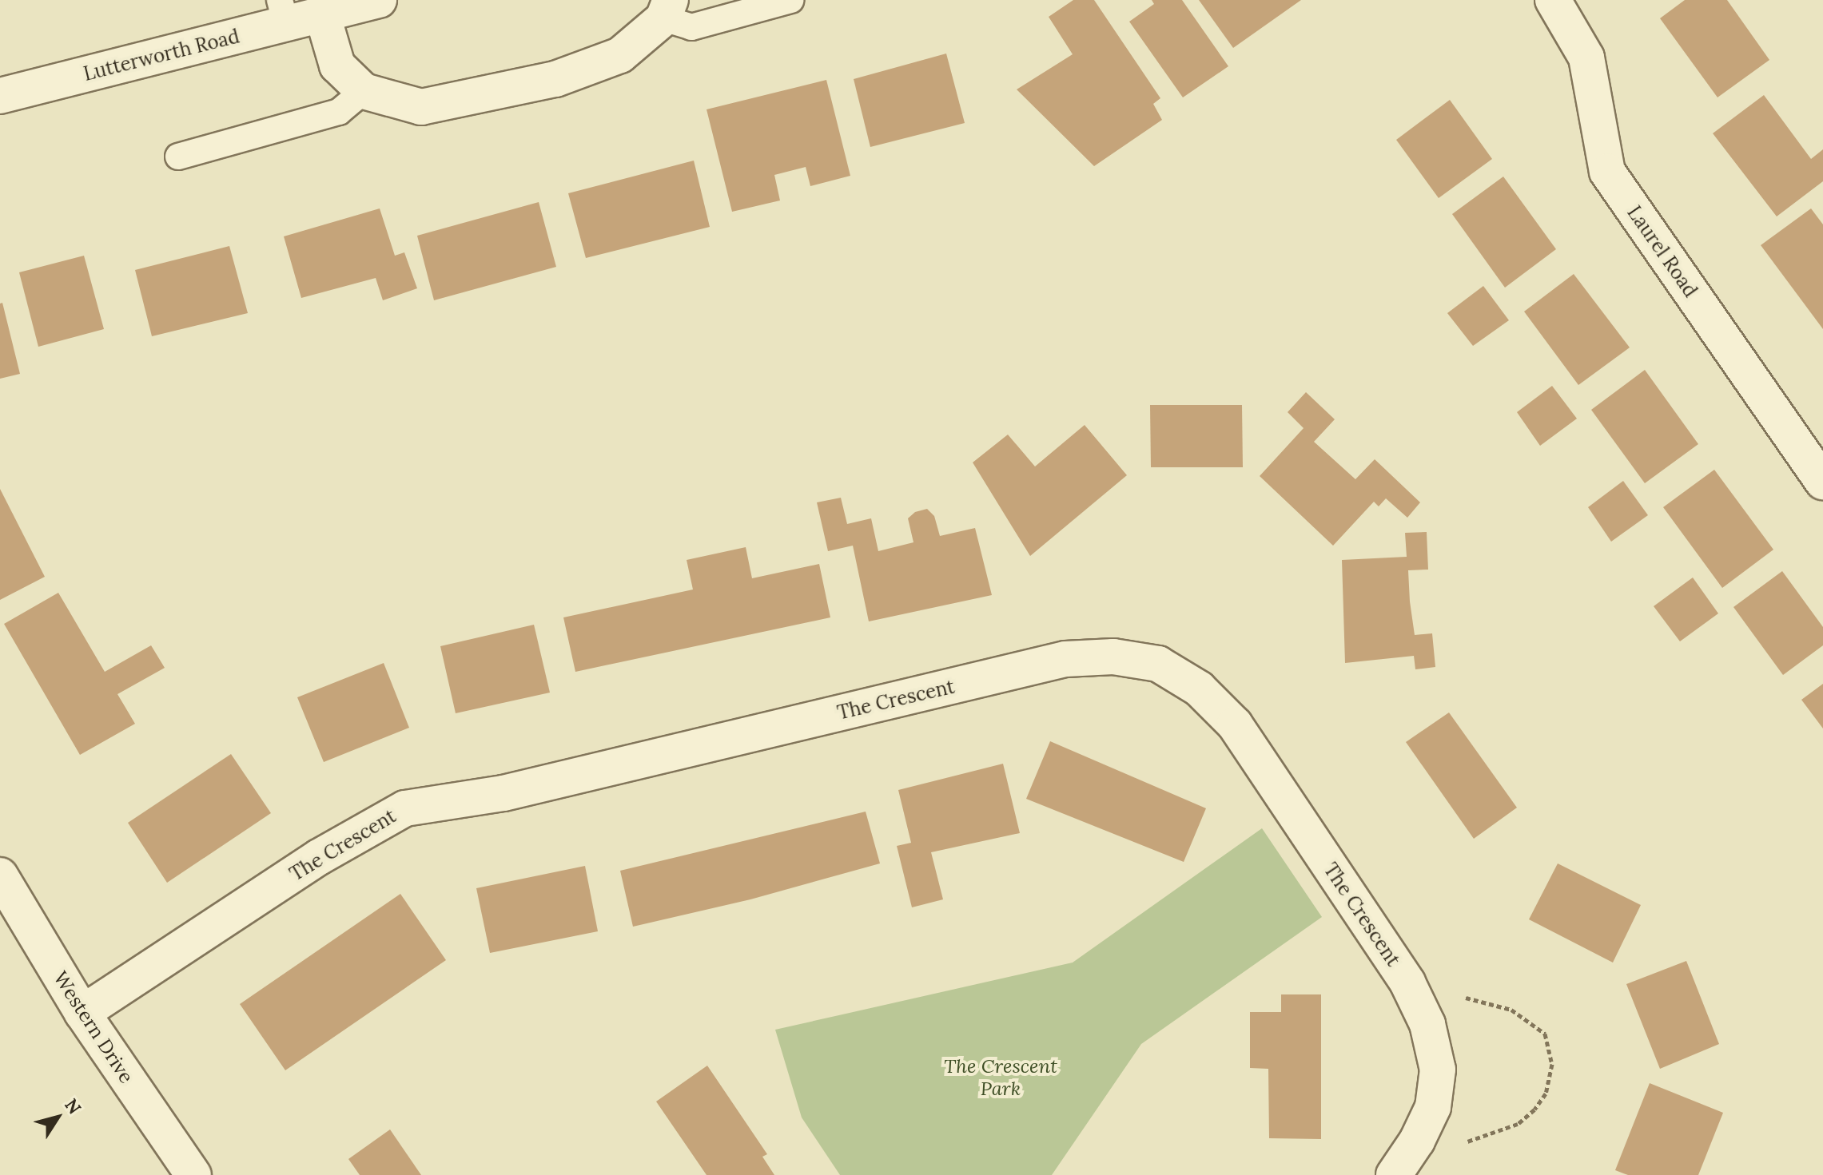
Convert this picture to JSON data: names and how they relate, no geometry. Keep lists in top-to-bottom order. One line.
{"streets":{"street":["Lutterworth Road","Laurel Road","The Crescent","Western Drive"]},"crossings":[["The Crescent","Western Drive"]],"parks":["The Crescent Park"],"north":"top right"}
